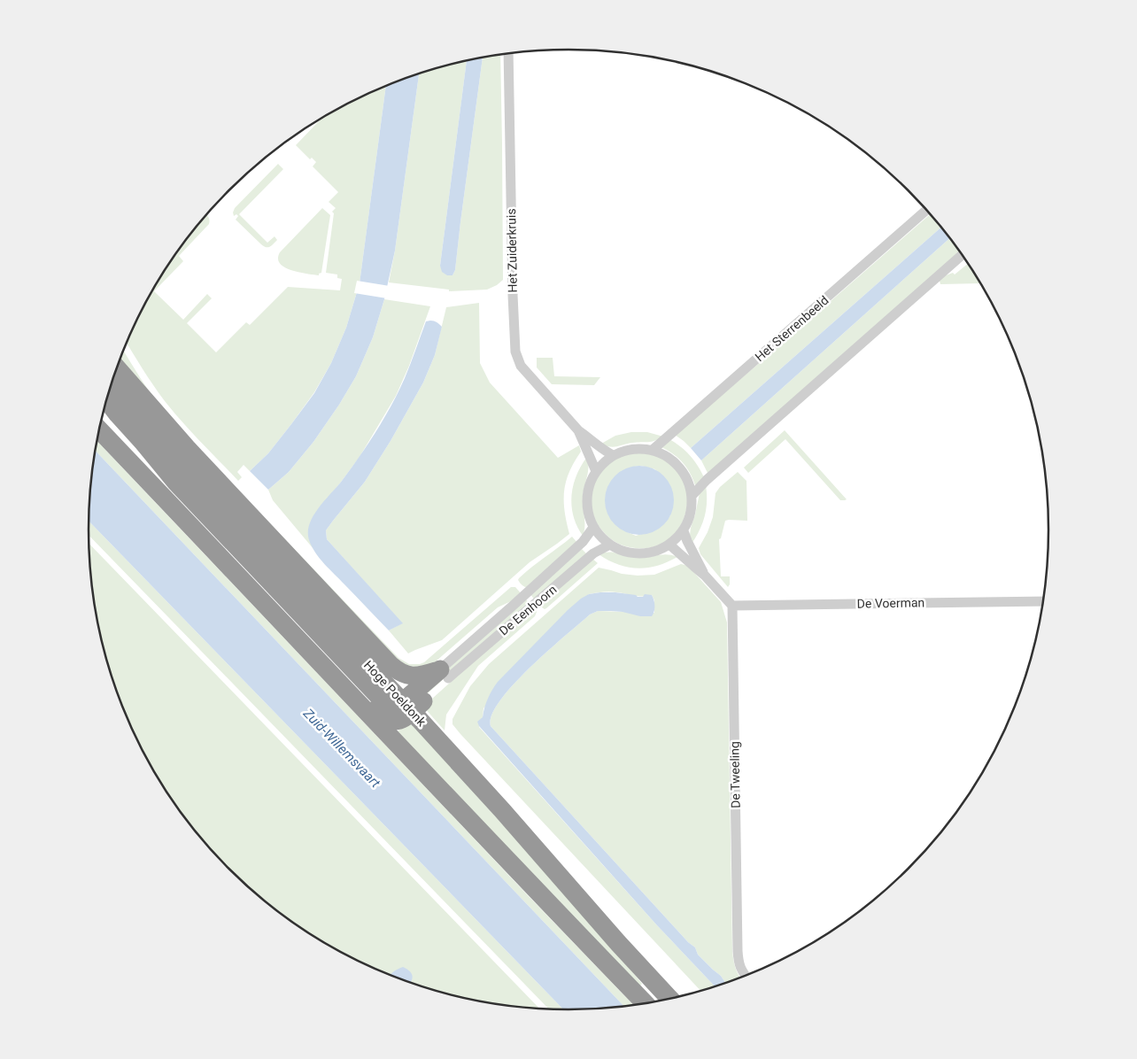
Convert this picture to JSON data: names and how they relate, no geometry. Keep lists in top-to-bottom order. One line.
{"streets":{"highway":["Hoge Poeldonk"],"street":["Het Zuiderkruis","Het Sterrenbeeld","De Voerman","De Eenhoorn","De Tweeling"]},"crossings":[["Het Zuiderkruis","Het Sterrenbeeld"],["Het Zuiderkruis","De Eenhoorn"],["Het Sterrenbeeld","De Eenhoorn"],["De Voerman","De Tweeling"]],"water":["Zuid-Willemsvaart"]}
